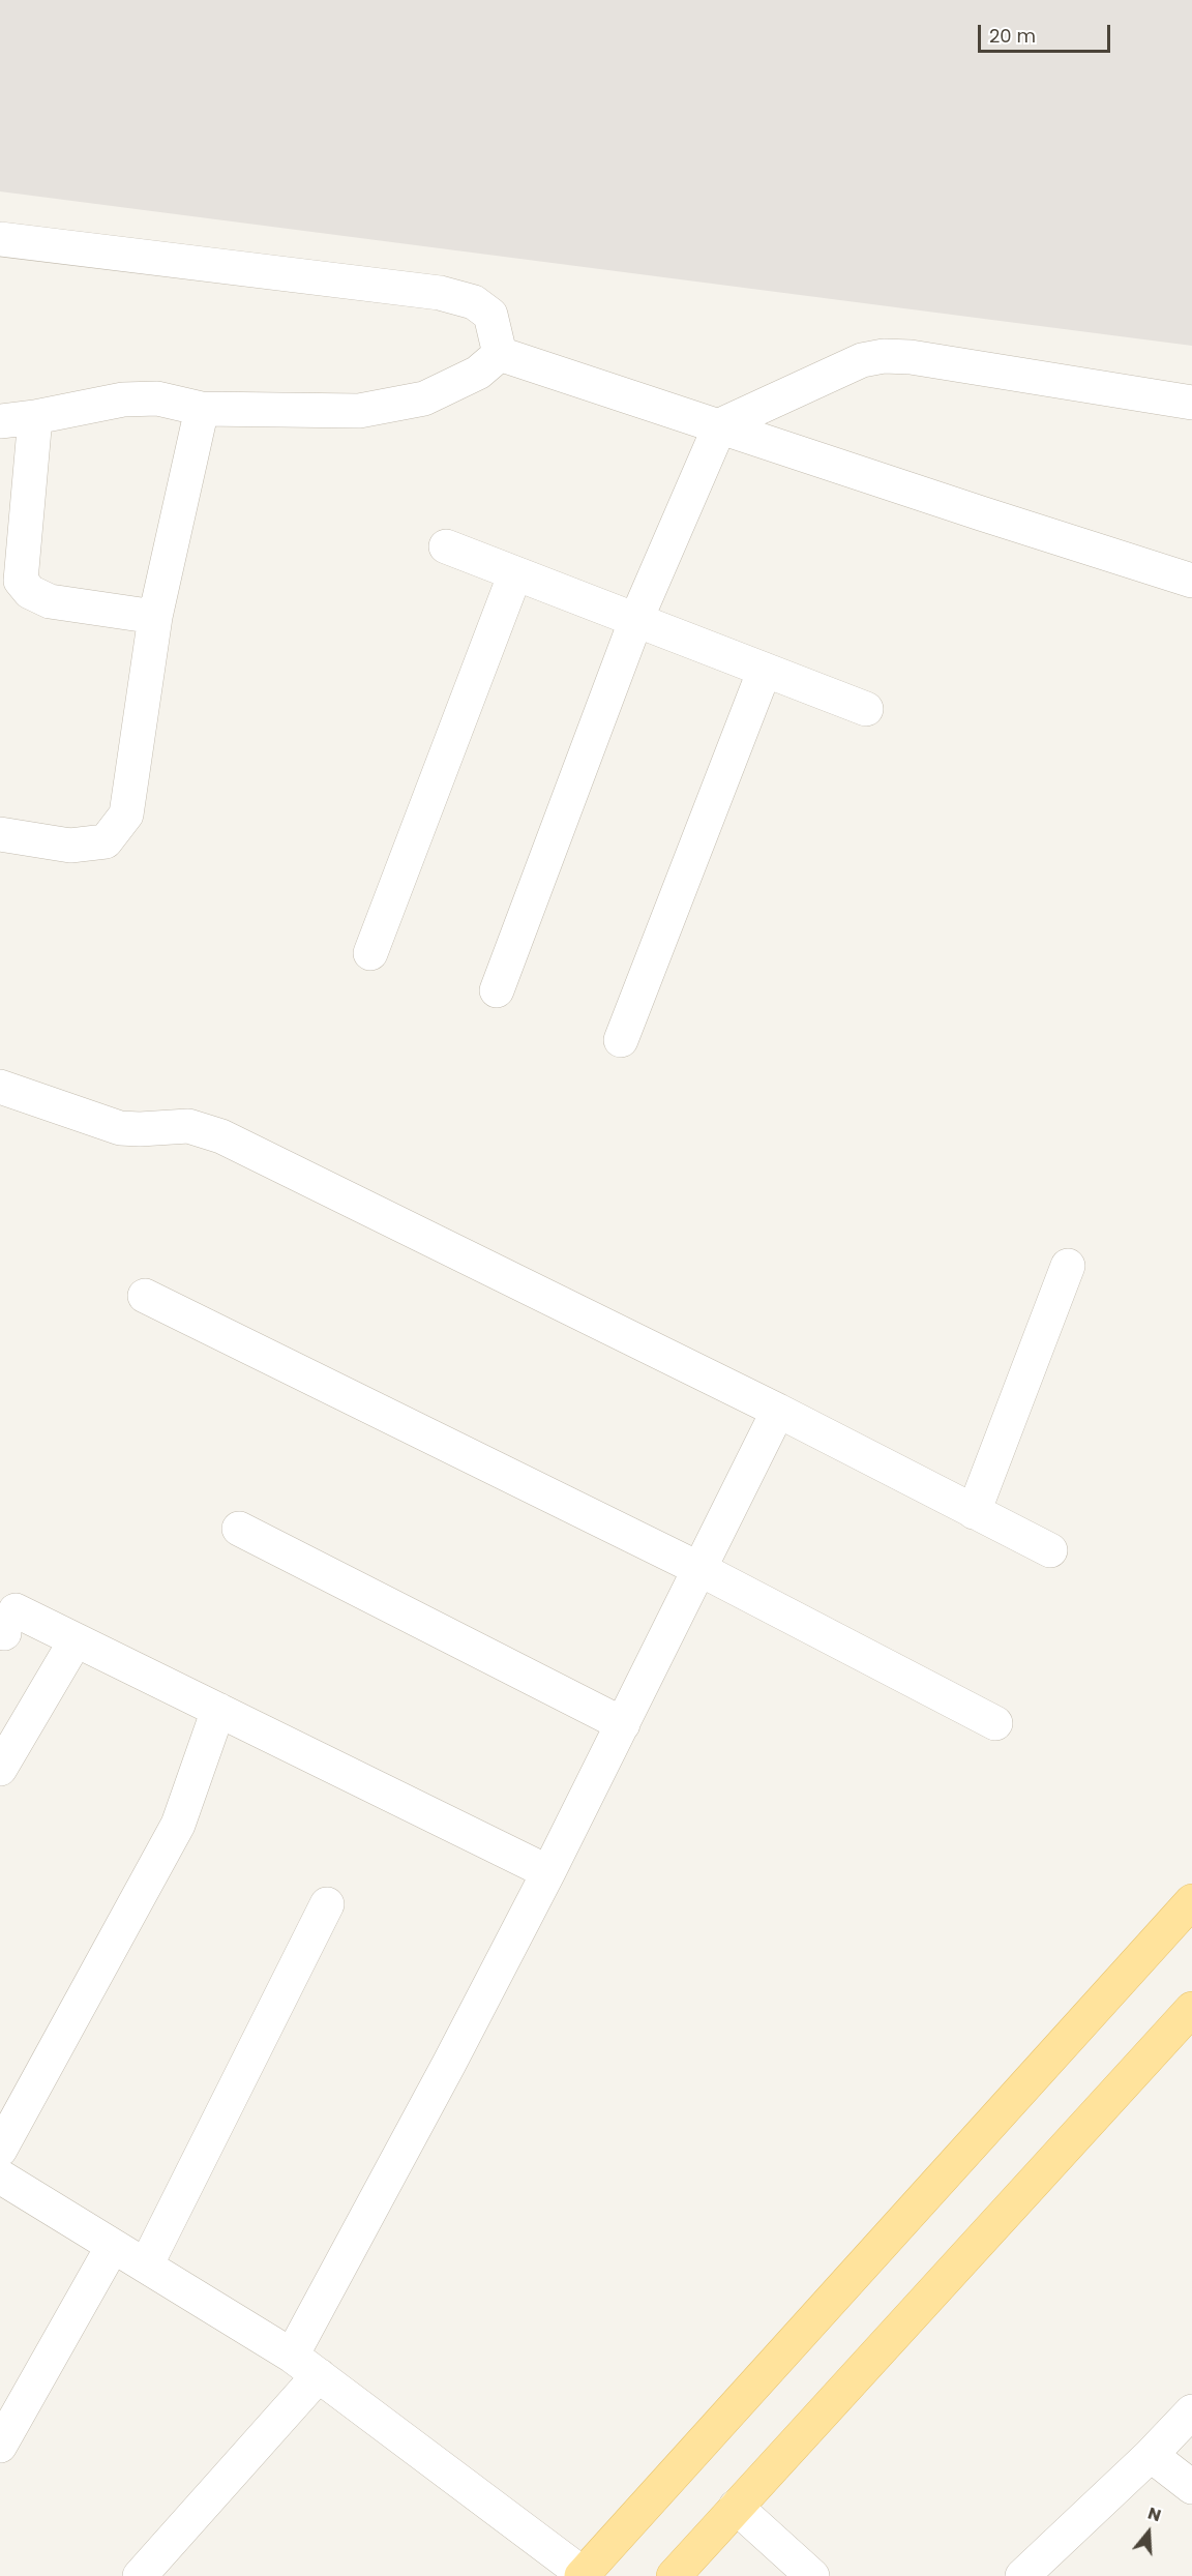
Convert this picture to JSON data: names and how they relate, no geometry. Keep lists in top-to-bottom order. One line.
{"scale_bar":"20 m","north":"top"}
